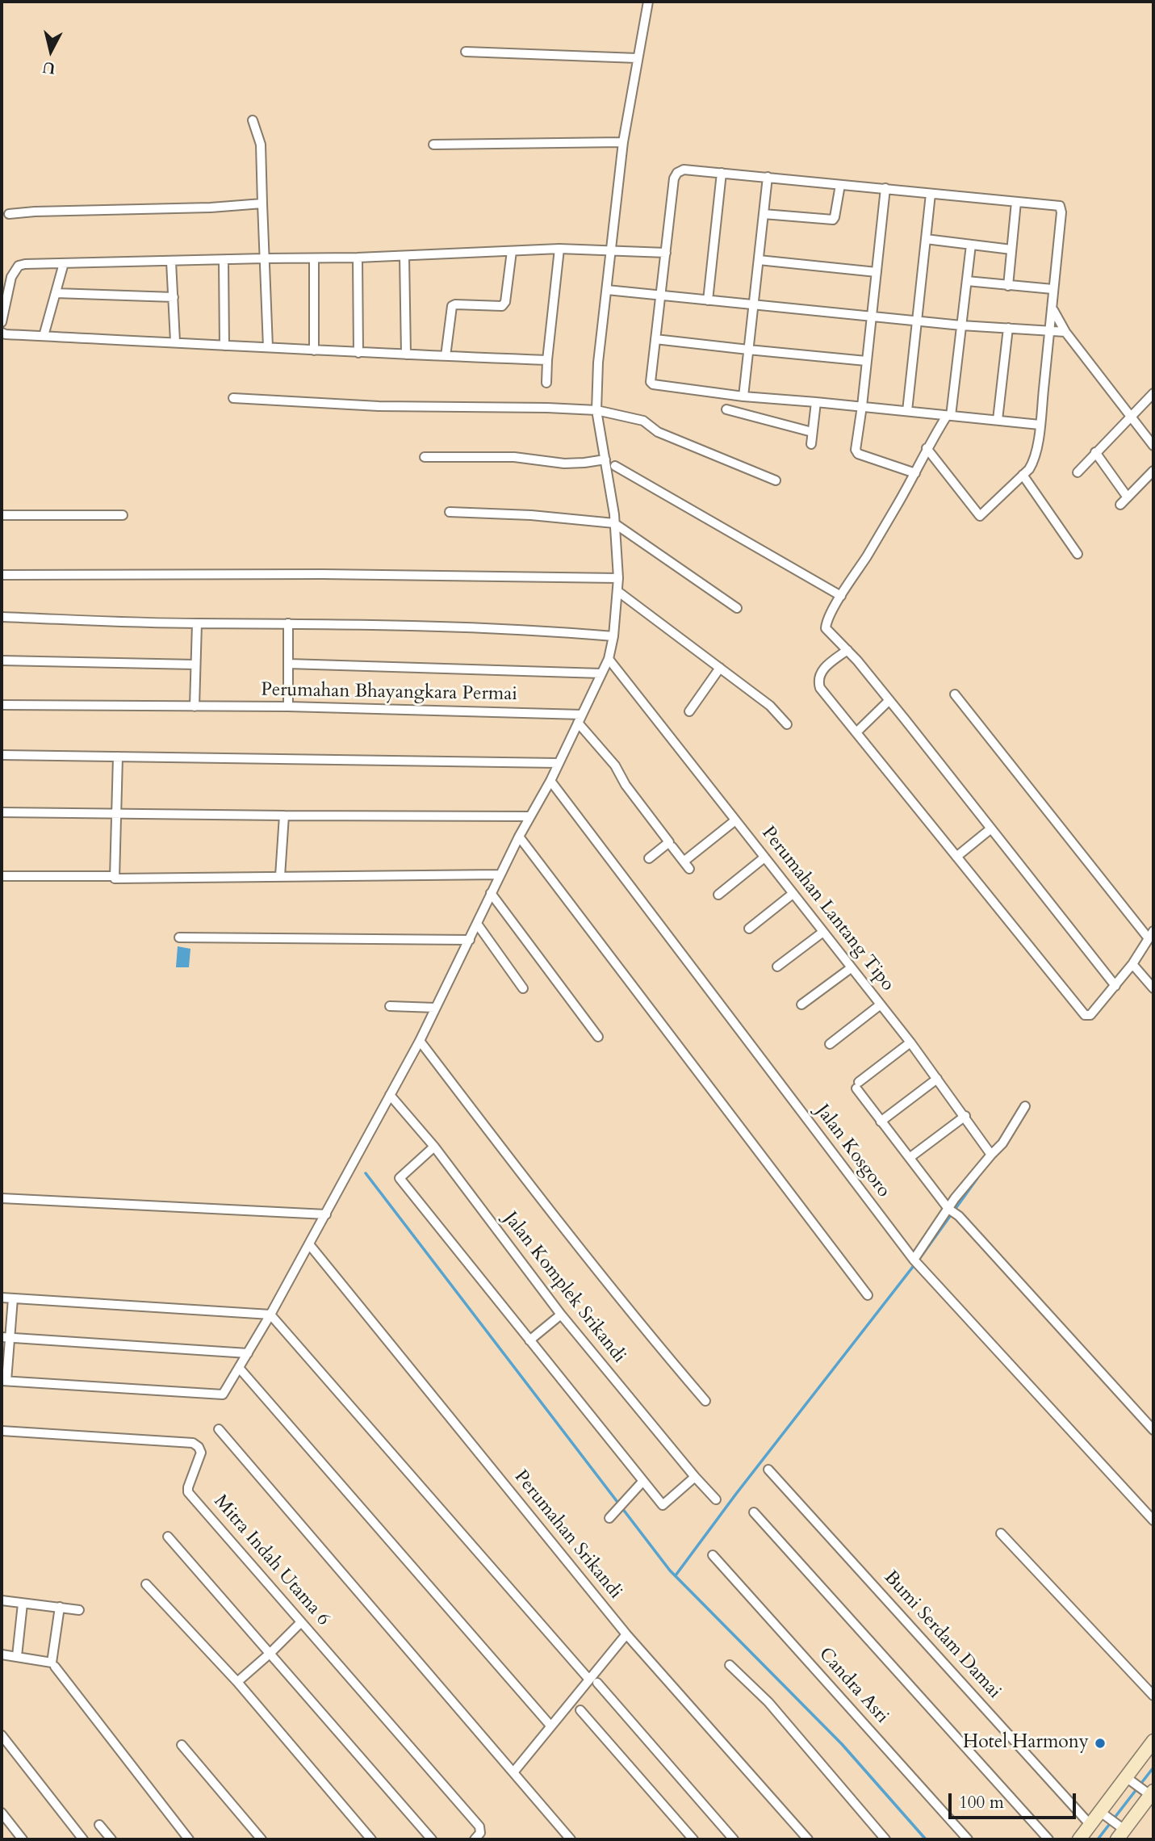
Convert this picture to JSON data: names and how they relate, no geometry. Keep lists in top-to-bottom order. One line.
{"streets":{"street":["Perumahan Bhayangkara Permai","Perumahan Lantang Tipo","Jalan Kosgoro","Jalan Komplek Srikandi","Perumahan Srikandi","Mitra Indah Utama 6","Bumi Serdam Damai","Candra Asri"]},"places":["Hotel Harmony"],"scale_bar":"100 m","north":"bottom"}
